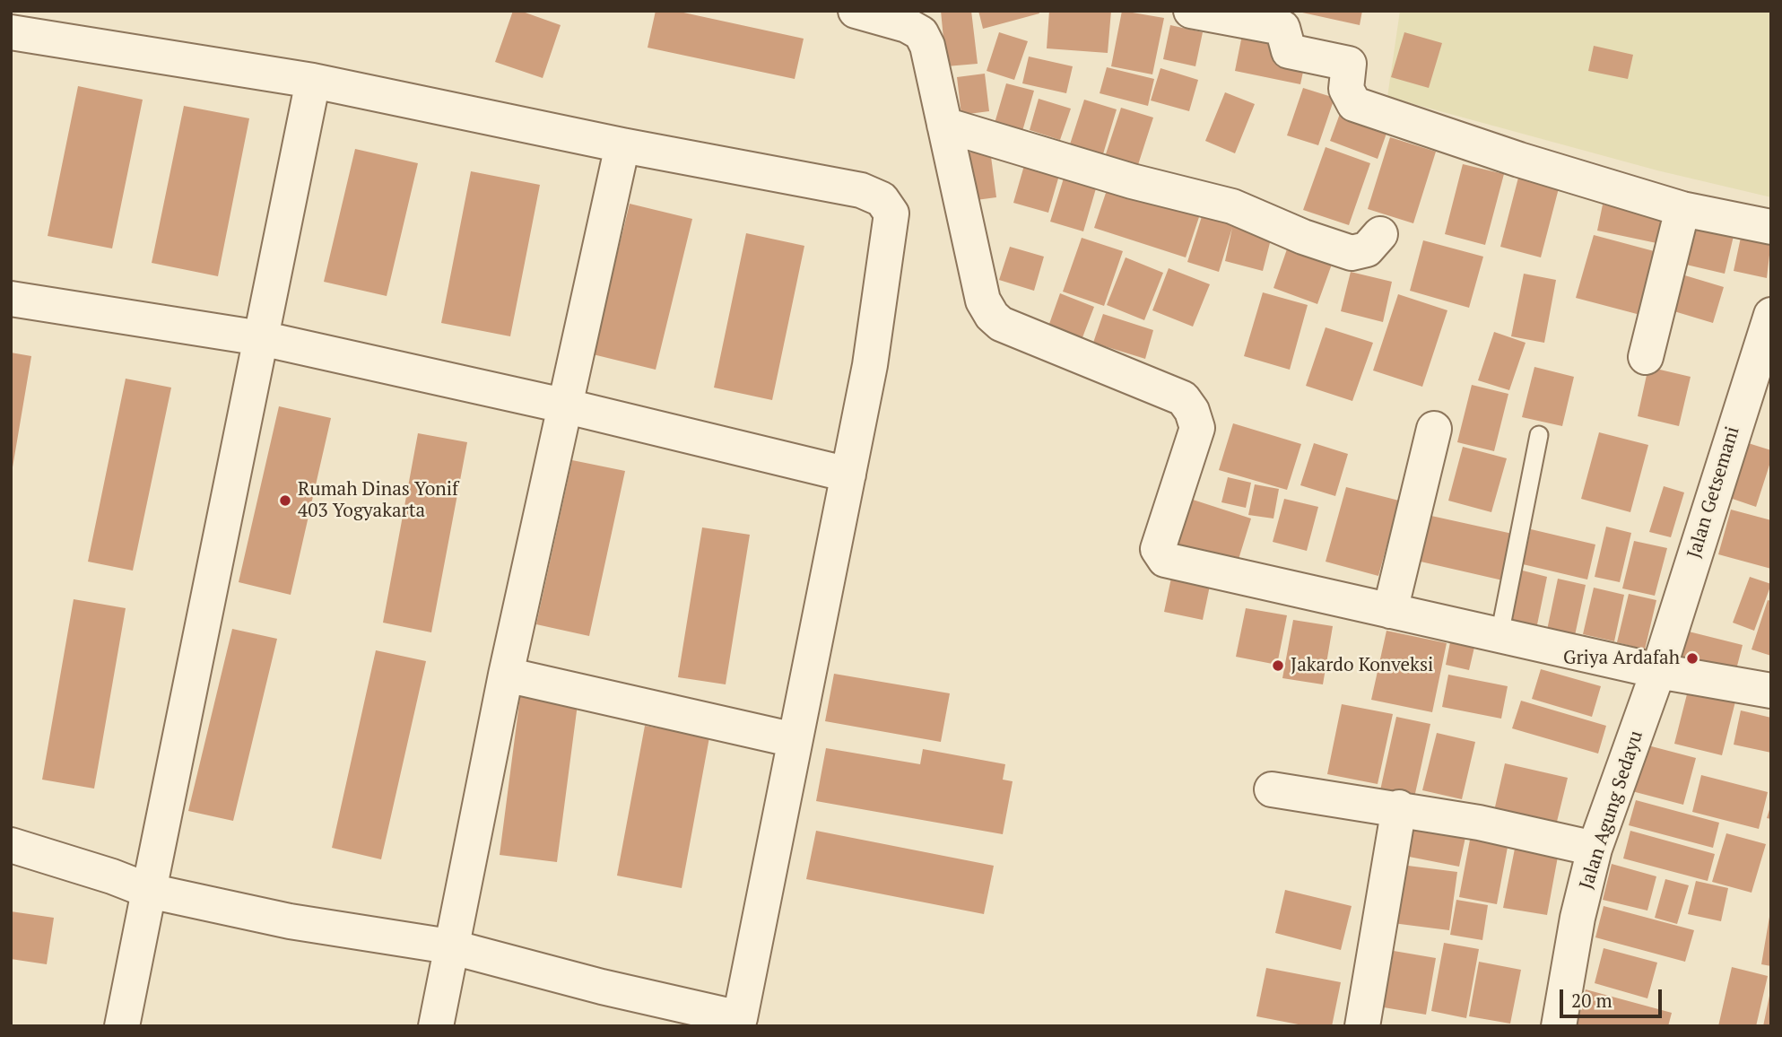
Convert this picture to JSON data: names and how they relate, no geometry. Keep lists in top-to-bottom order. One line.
{"streets":{"street":["Jalan Getsemani","Jalan Agung Sedayu"]},"crossings":[["Jalan Getsemani","Jalan Agung Sedayu"]],"places":["Rumah Dinas Yonif 403 Yogyakarta","Griya Ardafah","Jakardo Konveksi"],"scale_bar":"20 m"}
